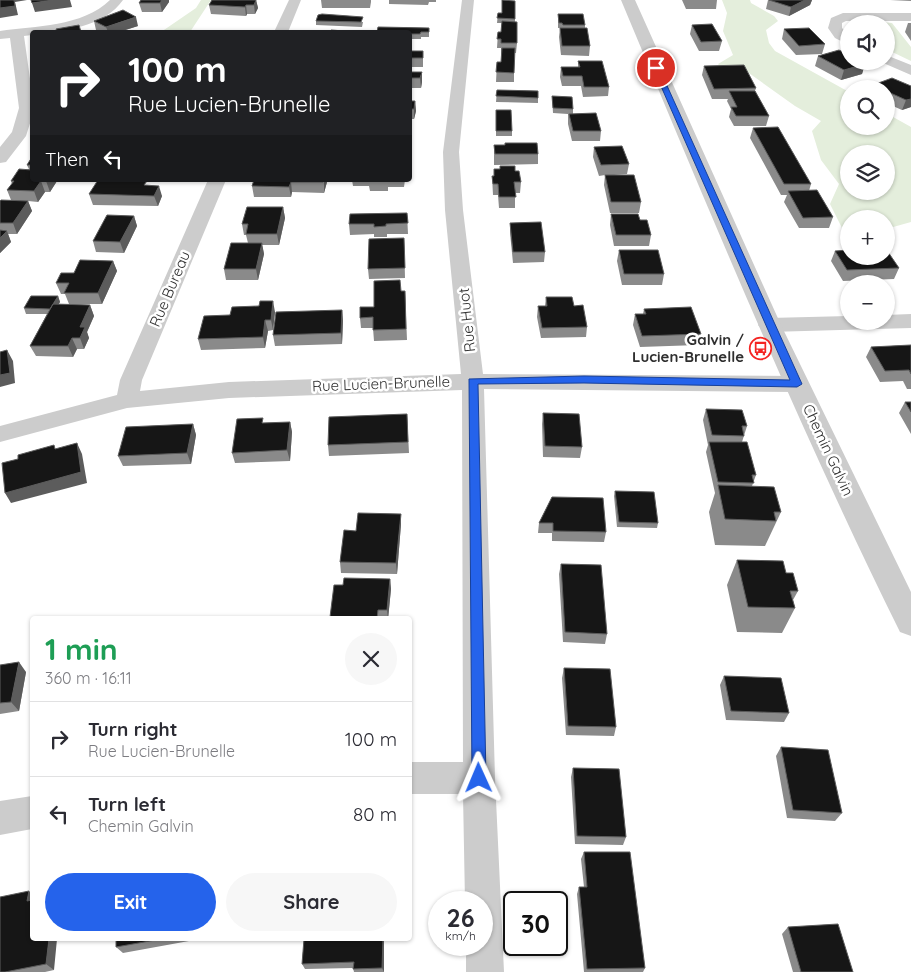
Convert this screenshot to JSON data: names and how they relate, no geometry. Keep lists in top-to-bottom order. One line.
{"streets":{"street":["Rue Bureau","Rue Huot","Rue Lucien-Brunelle","Chemin Galvin"]},"crossings":[["Rue Bureau","Rue Lucien-Brunelle"],["Rue Huot","Rue Lucien-Brunelle"],["Rue Lucien-Brunelle","Chemin Galvin"]],"places":{"bus stop":["Galvin / Lucien-Brunelle"]},"page":{"map_buttons":["+","−"],"turn":["100 m","Rue Lucien-Brunelle"],"then":"Then","heading":["1 min","360 m · 16:11"],"list":[{"name":"Turn right","note":"Rue Lucien-Brunelle","value":"100 m"},{"name":"Turn left","note":"Chemin Galvin","value":"80 m"}],"buttons":["Exit","Share"],"speed":"26 km/h","limit":"30"}}
